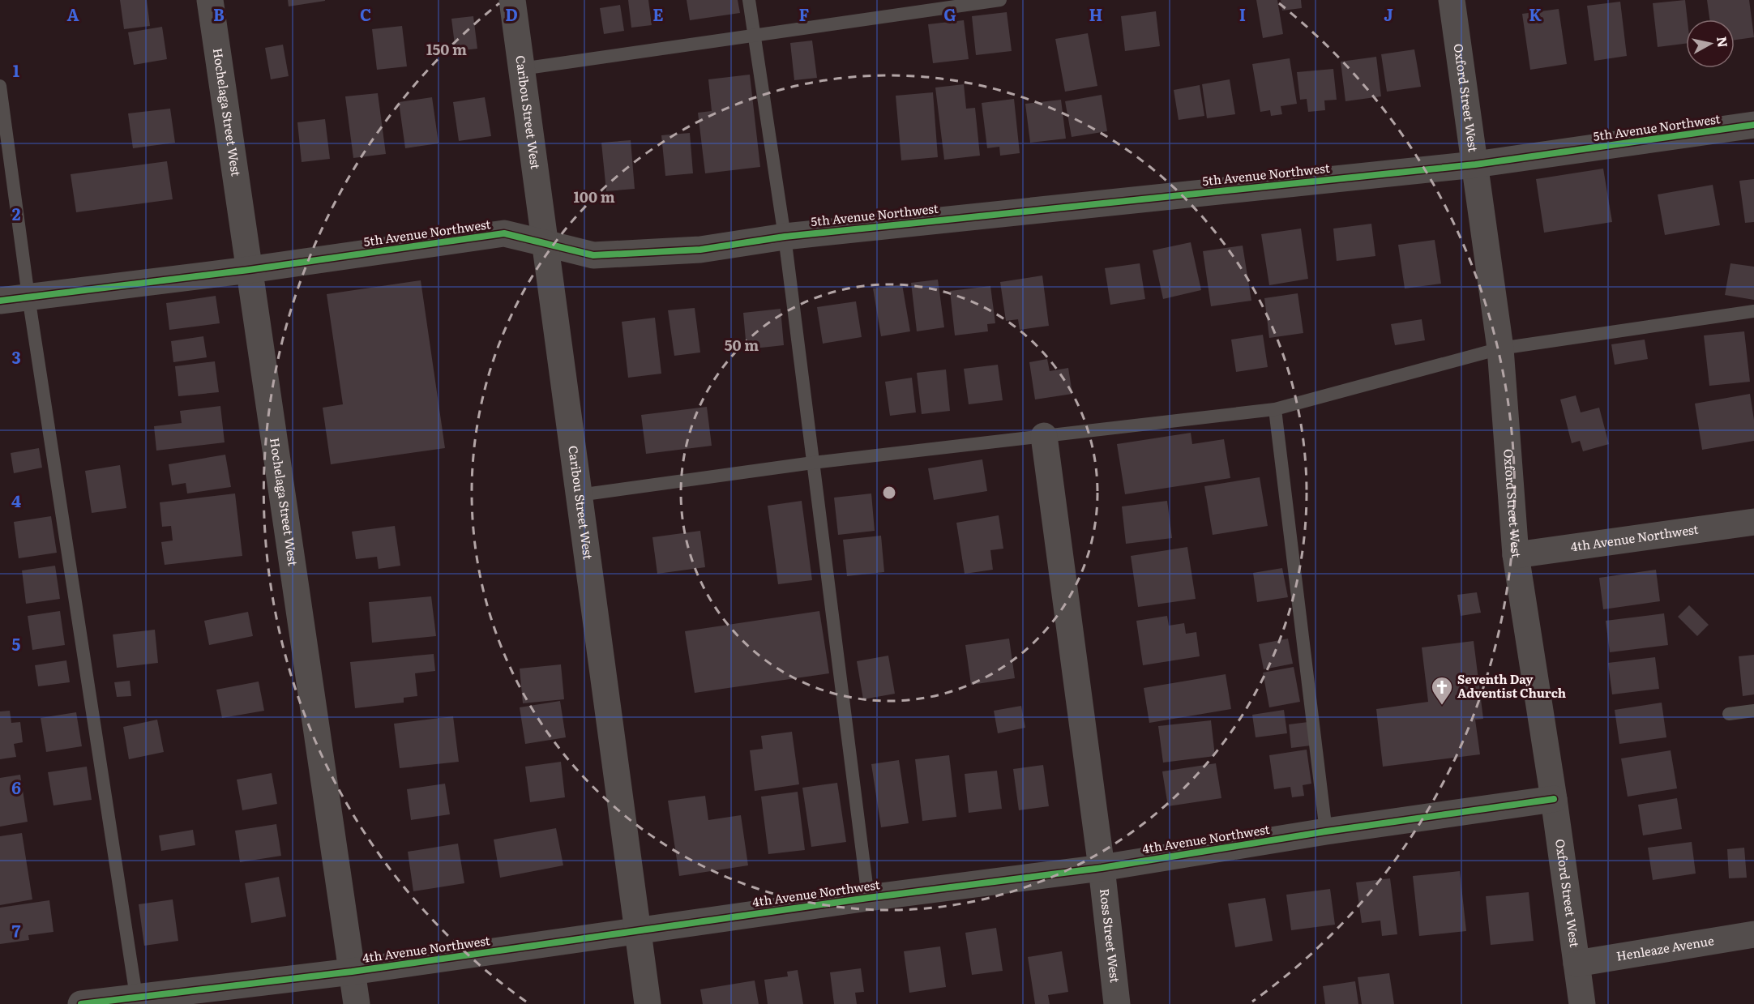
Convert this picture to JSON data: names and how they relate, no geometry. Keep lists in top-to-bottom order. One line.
{"streets":{"street":["Oxford Street West","Caribou Street West","Hochelaga Street West","5th Avenue Northwest","4th Avenue Northwest","Ross Street West","Henleaze Avenue"]},"crossings":[["Oxford Street West","5th Avenue Northwest"],["Oxford Street West","4th Avenue Northwest"],["Oxford Street West","Henleaze Avenue"],["Caribou Street West","5th Avenue Northwest"],["Caribou Street West","4th Avenue Northwest"],["Hochelaga Street West","5th Avenue Northwest"],["Hochelaga Street West","4th Avenue Northwest"],["4th Avenue Northwest","Ross Street West"]],"places":{"church":["Seventh Day Adventist Church"]},"north":"right","grid":{"columns":["A","B","C","D","E","F","G","H","I","J","K"],"rows":["1","2","3","4","5","6","7"]},"rings":["150 m","100 m","50 m"]}
